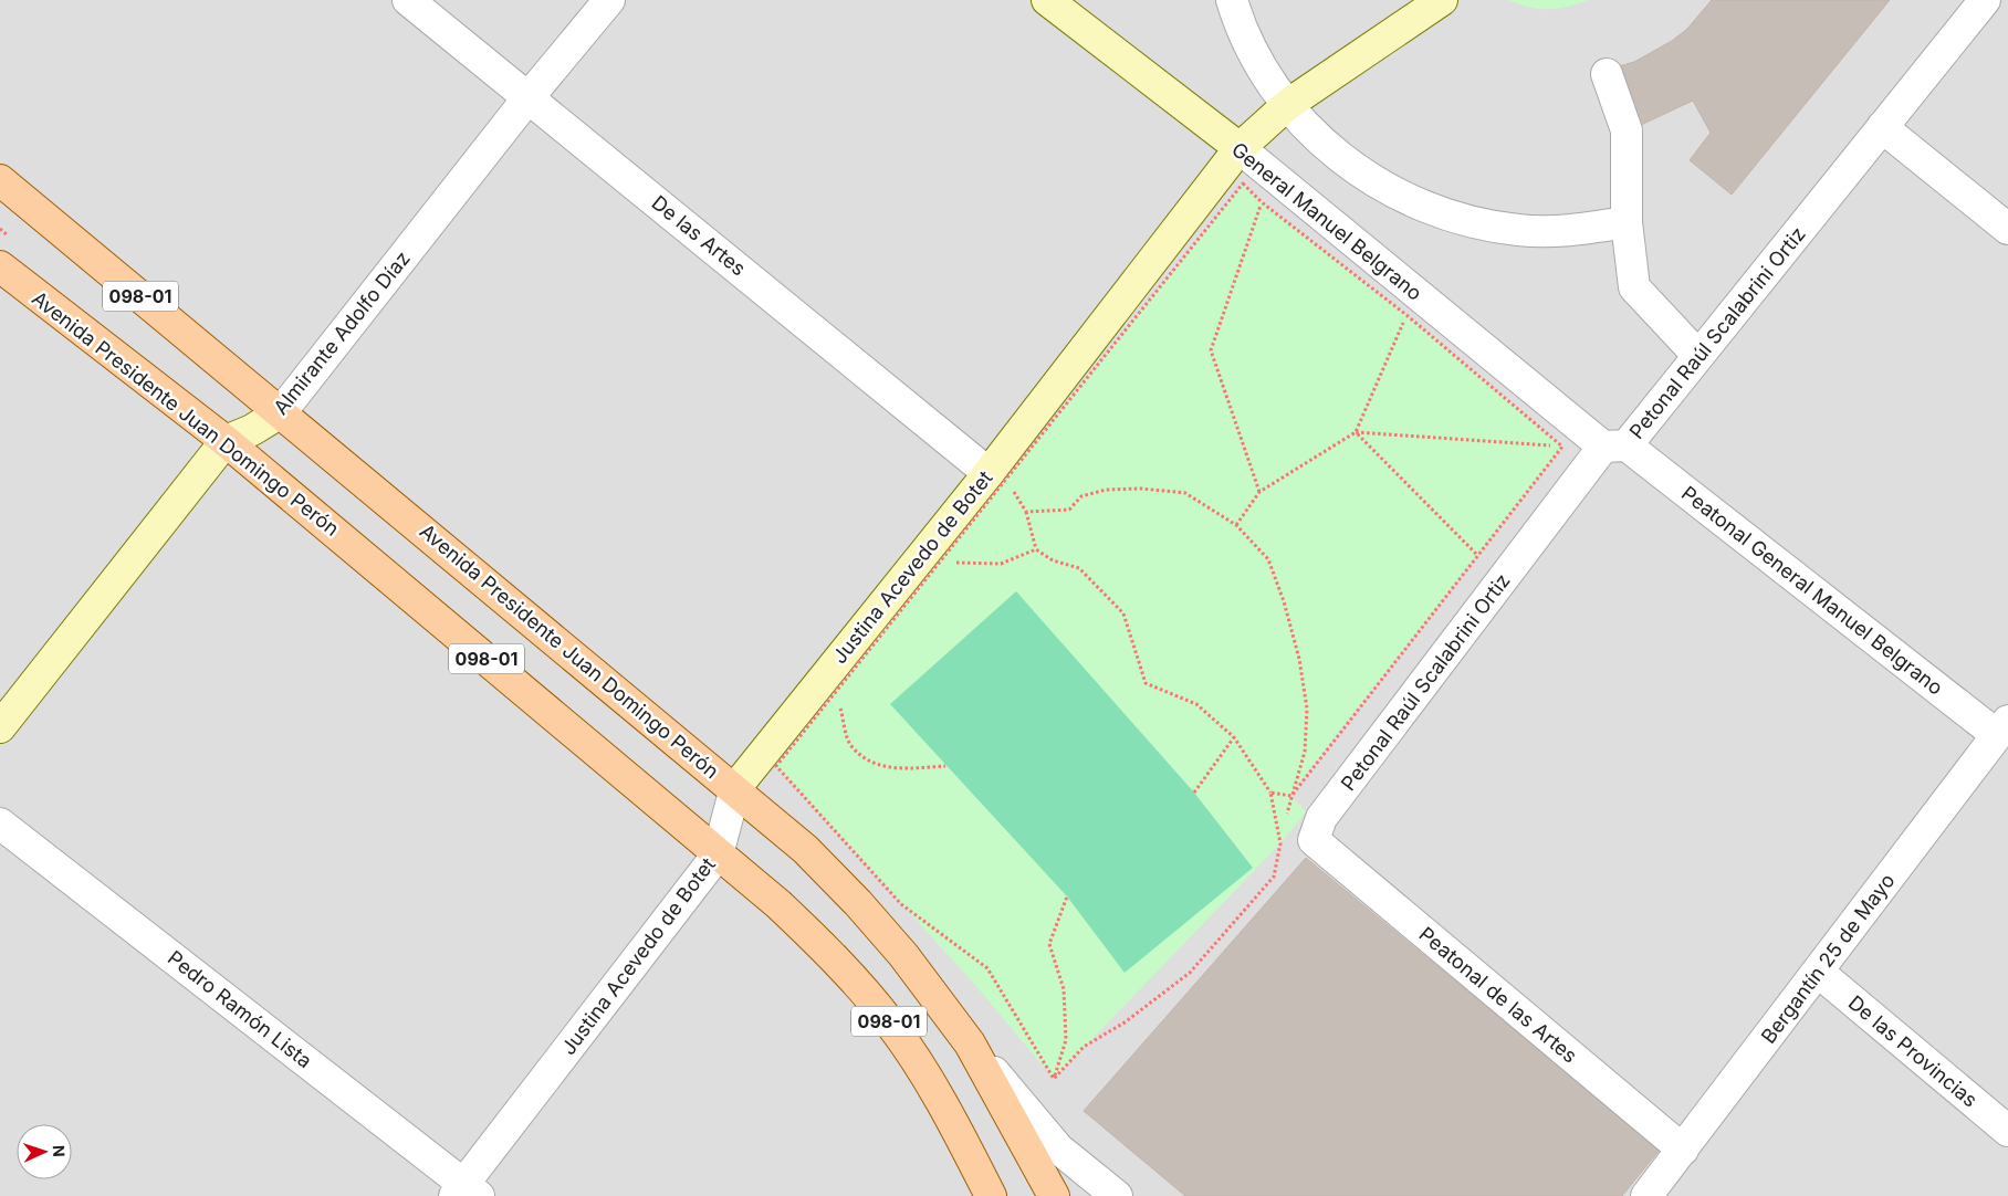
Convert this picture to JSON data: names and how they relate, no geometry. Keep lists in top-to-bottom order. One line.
{"streets":{"main road":["098-01","Avenida Presidente Juan Domingo Perón"],"street":["General Manuel Belgrano","De las Artes","Almirante Adolfo Díaz","Petonal Raúl Scalabrini Ortiz","Justina Acevedo de Botet","Peatonal General Manuel Belgrano","Bergantín 25 de Mayo","Peatonal de las Artes","Pedro Ramón Lista","De las Provincias"]},"crossings":[["General Manuel Belgrano","Petonal Raúl Scalabrini Ortiz"],["General Manuel Belgrano","Justina Acevedo de Botet"],["General Manuel Belgrano","Peatonal General Manuel Belgrano"],["De las Artes","Almirante Adolfo Díaz"],["De las Artes","Justina Acevedo de Botet"],["Almirante Adolfo Díaz","Avenida Presidente Juan Domingo Perón"],["Petonal Raúl Scalabrini Ortiz","Peatonal General Manuel Belgrano"],["Petonal Raúl Scalabrini Ortiz","Peatonal de las Artes"],["Avenida Presidente Juan Domingo Perón","Justina Acevedo de Botet"],["Justina Acevedo de Botet","Pedro Ramón Lista"],["Peatonal General Manuel Belgrano","Bergantín 25 de Mayo"],["Bergantín 25 de Mayo","Peatonal de las Artes"],["Bergantín 25 de Mayo","De las Provincias"]],"north":"right"}
